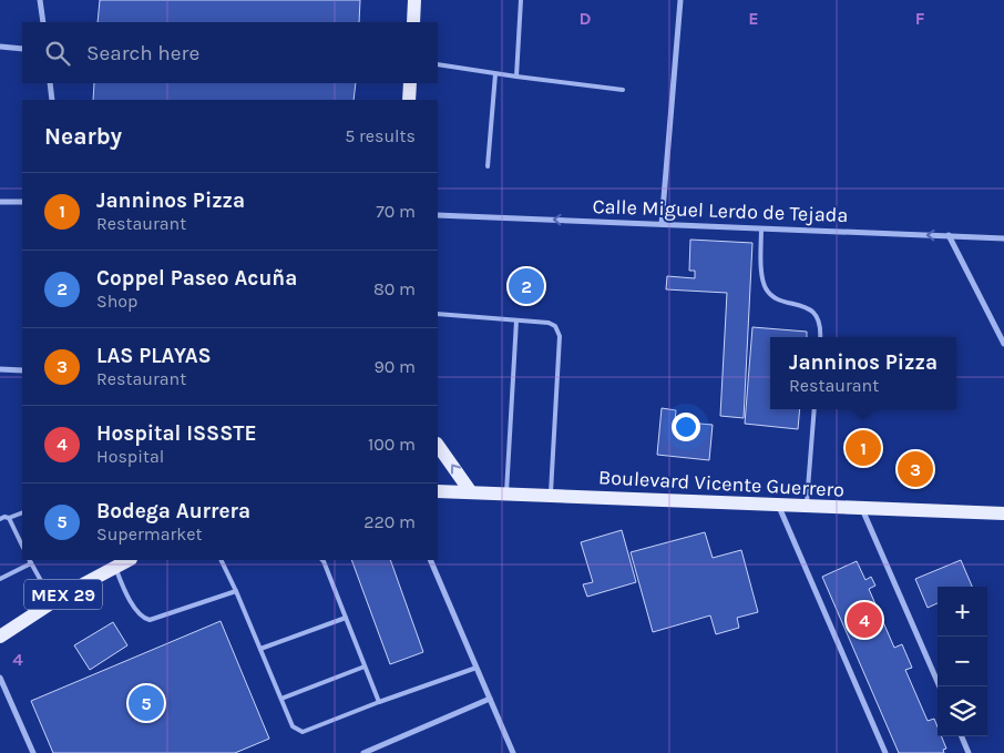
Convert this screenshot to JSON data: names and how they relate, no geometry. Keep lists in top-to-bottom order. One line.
{"streets":{"main road":["Boulevard Vicente Guerrero","MEX 29"],"street":["Calle Miguel Lerdo de Tejada"]},"one_way":["Calle Miguel Lerdo de Tejada"],"page":{"search":"Search here","heading":["Nearby","5 results"],"list":[{"mark":"1","name":"Janninos Pizza","note":"Restaurant","value":"70 m"},{"mark":"2","name":"Coppel Paseo Acuña","note":"Shop","value":"80 m"},{"mark":"3","name":"LAS PLAYAS","note":"Restaurant","value":"90 m"},{"mark":"4","name":"Hospital ISSSTE","note":"Hospital","value":"100 m"},{"mark":"5","name":"Bodega Aurrera","note":"Supermarket","value":"220 m"}],"pins":["2","1","3","4","5"],"popup":["Janninos Pizza","Restaurant"],"map_buttons":["+","−"]},"grid":{"columns":["D","E","F"],"rows":["4"]}}
